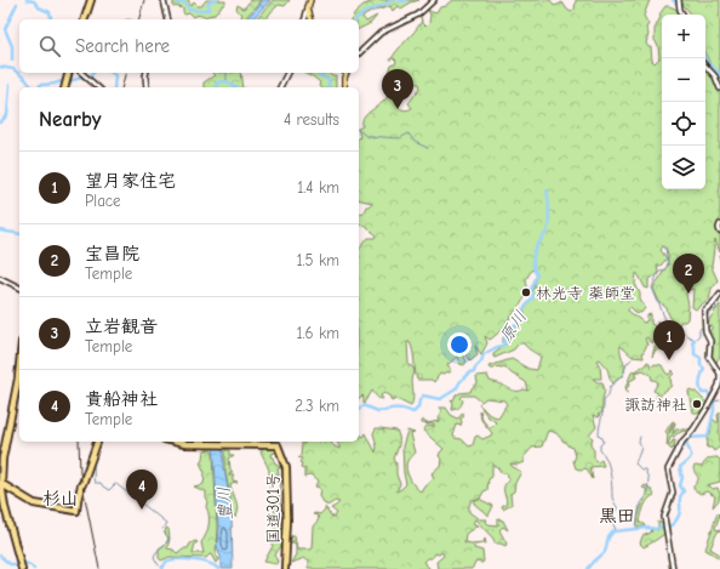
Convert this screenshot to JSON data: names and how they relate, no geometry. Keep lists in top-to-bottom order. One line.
{"streets":{"highway":["国道301号"]},"districts":["杉山","黒田"],"water":["原川","豊川"],"places":["林光寺 薬師堂","諏訪神社"],"page":{"map_buttons":["+","−"],"search":"Search here","pins":["3","2","1","4"],"heading":["Nearby","4 results"],"list":[{"mark":"1","name":"望月家住宅","note":"Place","value":"1.4 km"},{"mark":"2","name":"宝昌院","note":"Temple","value":"1.5 km"},{"mark":"3","name":"立岩観音","note":"Temple","value":"1.6 km"},{"mark":"4","name":"貴船神社","note":"Temple","value":"2.3 km"}]}}
